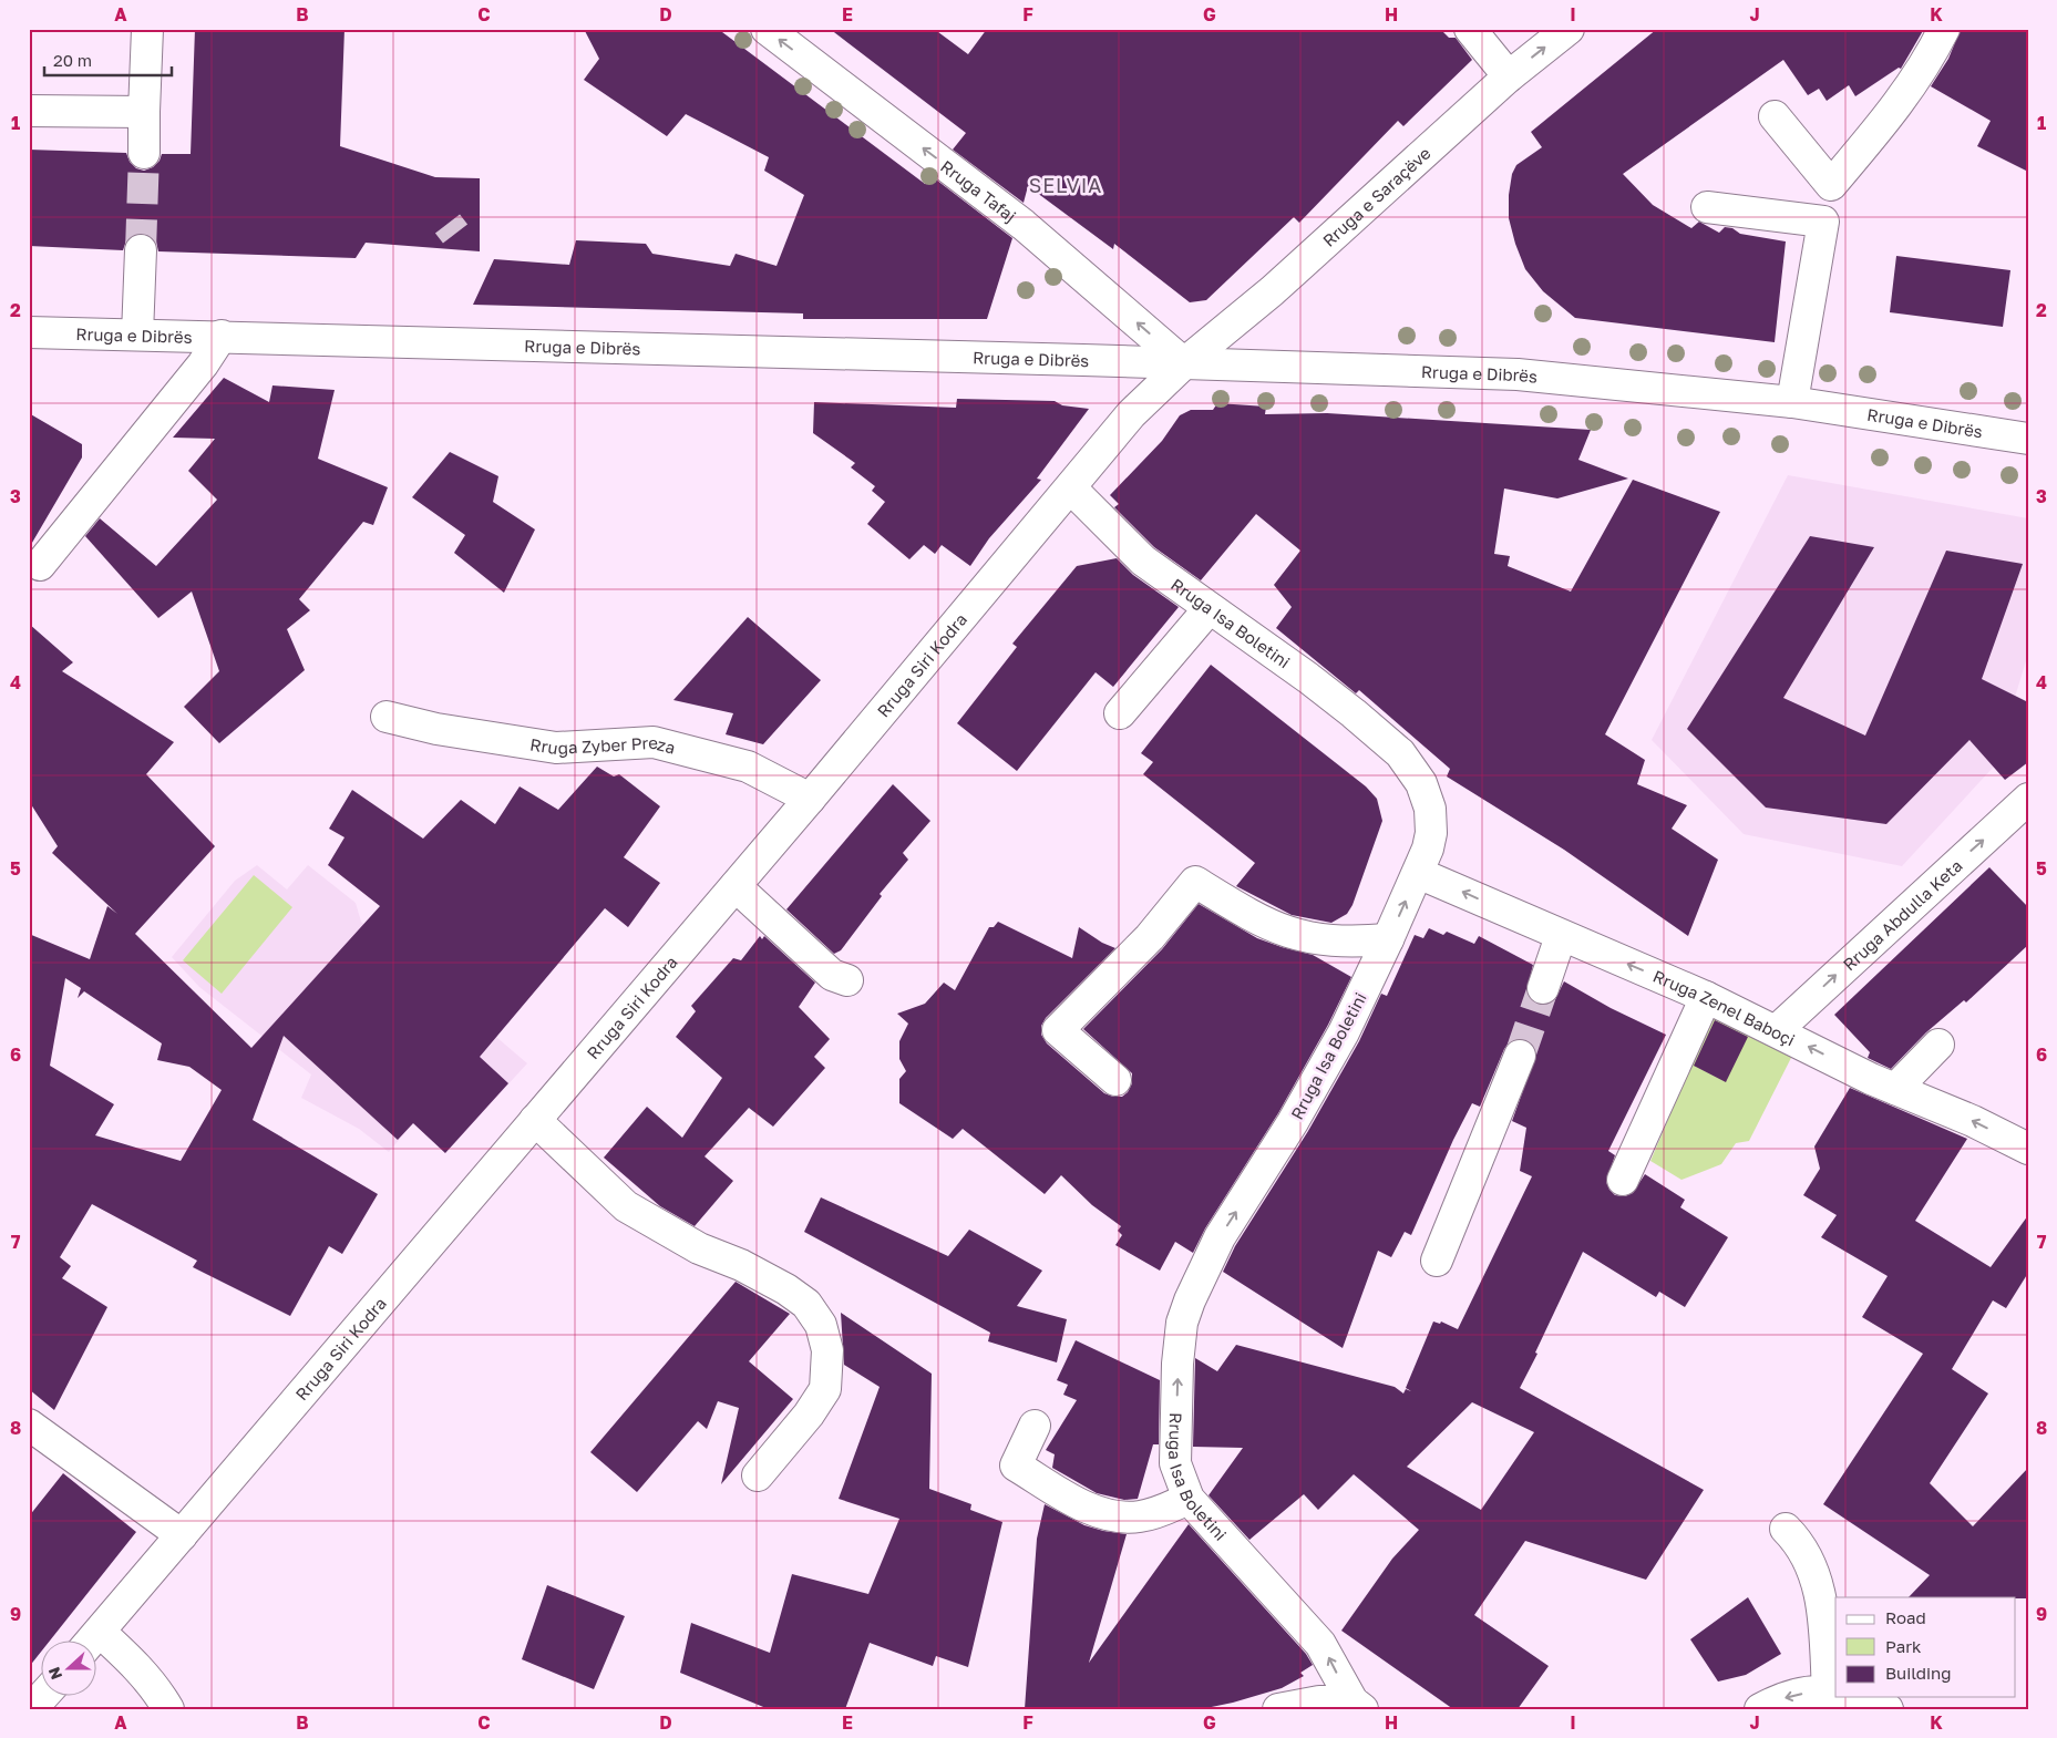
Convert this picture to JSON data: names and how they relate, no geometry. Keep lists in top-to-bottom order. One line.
{"streets":{"street":["Rruga Tafaj","Rruga e Saraçëve","Rruga e Dibrës","Rruga Isa Boletini","Rruga Siri Kodra","Rruga Zyber Preza","Rruga Abdulla Keta","Rruga Zenel Baboçi"]},"crossings":[["Rruga Tafaj","Rruga e Saraçëve"],["Rruga Tafaj","Rruga e Dibrës"],["Rruga Tafaj","Rruga Siri Kodra"],["Rruga e Saraçëve","Rruga e Dibrës"],["Rruga e Saraçëve","Rruga Siri Kodra"],["Rruga e Dibrës","Rruga Siri Kodra"],["Rruga Isa Boletini","Rruga Siri Kodra"],["Rruga Isa Boletini","Rruga Zenel Baboçi"],["Rruga Siri Kodra","Rruga Zyber Preza"],["Rruga Abdulla Keta","Rruga Zenel Baboçi"]],"one_way":["Rruga Tafaj","Rruga Isa Boletini","Rruga Abdulla Keta","Rruga Zenel Baboçi"],"districts":["SELVIA"],"legend":["Road","Park","Building"],"scale_bar":"20 m","north":"left","grid":{"columns":["A","B","C","D","E","F","G","H","I","J","K"],"rows":["1","2","3","4","5","6","7","8","9"]}}
